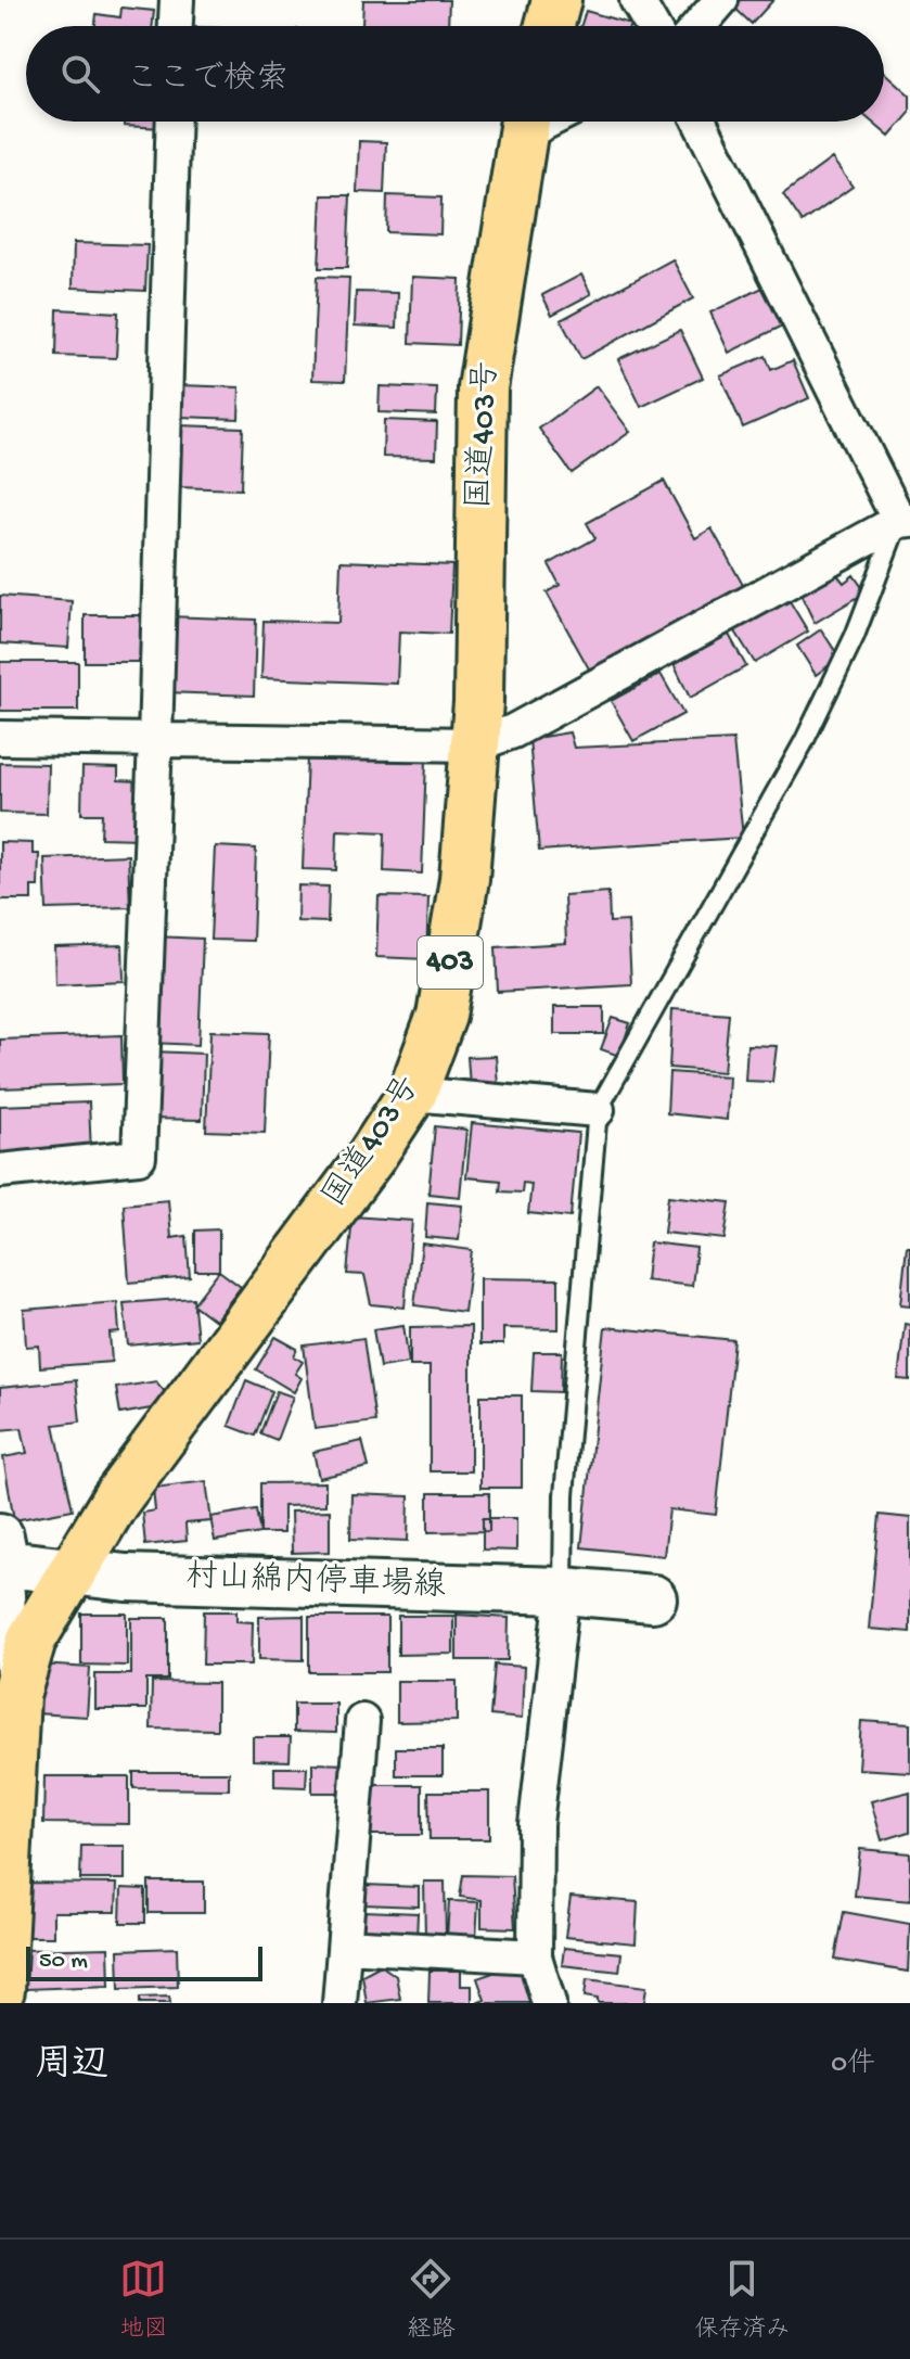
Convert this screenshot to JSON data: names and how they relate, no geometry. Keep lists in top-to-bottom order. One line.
{"streets":{"highway":["国道403号","403"],"main road":["村山綿内停車場線"]},"crossings":[["国道403号","村山綿内停車場線"]],"scale_bar":"50 m","page":{"search":"ここで検索","scale":"50 m","heading":["周辺","0件"],"nav":["地図","経路","保存済み"]}}
